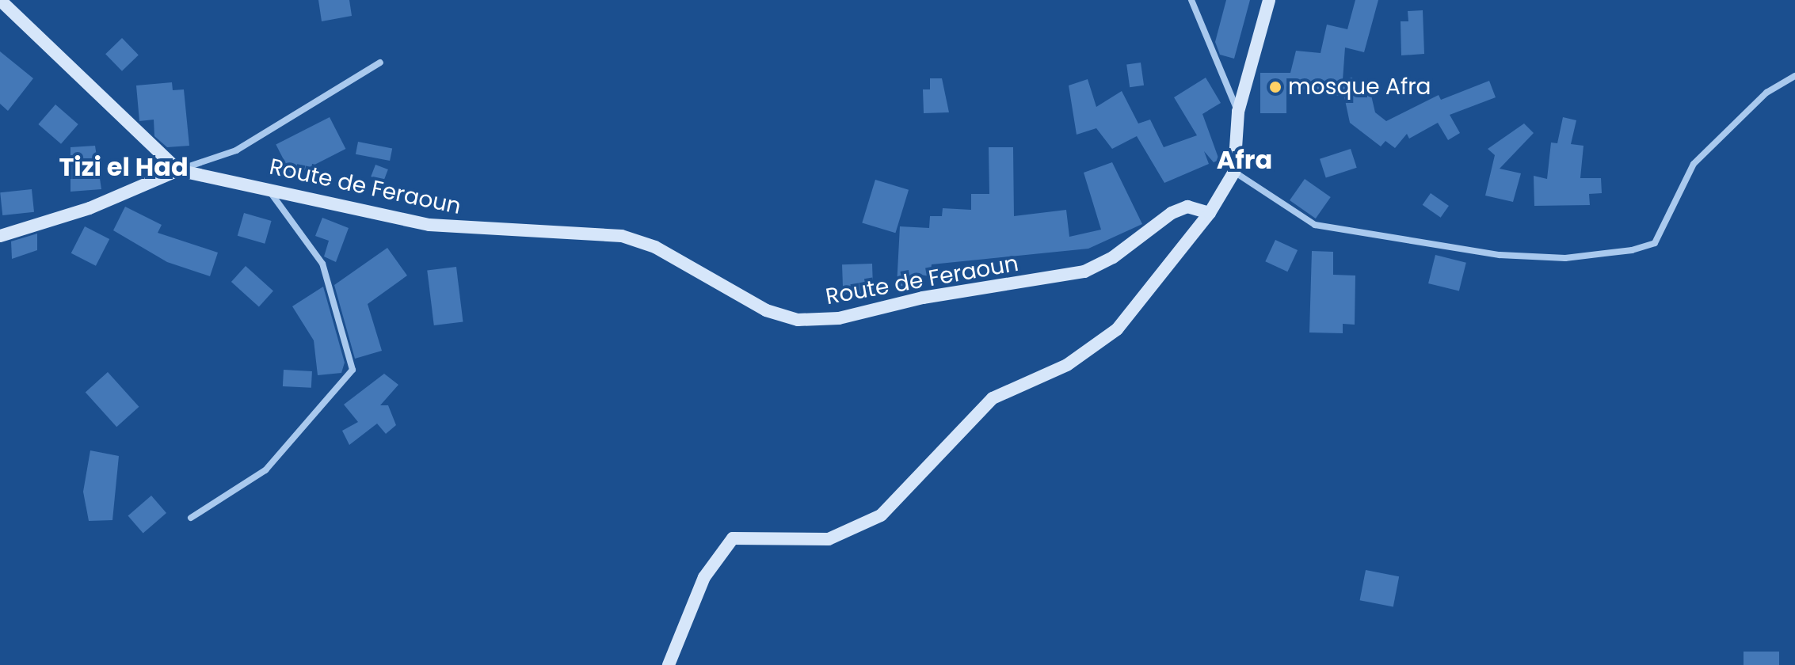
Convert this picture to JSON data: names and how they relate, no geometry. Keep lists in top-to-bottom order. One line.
{"streets":{"main road":["Route de Feraoun"]},"districts":["Afra","Tizi el Had"],"places":["mosque Afra"]}
